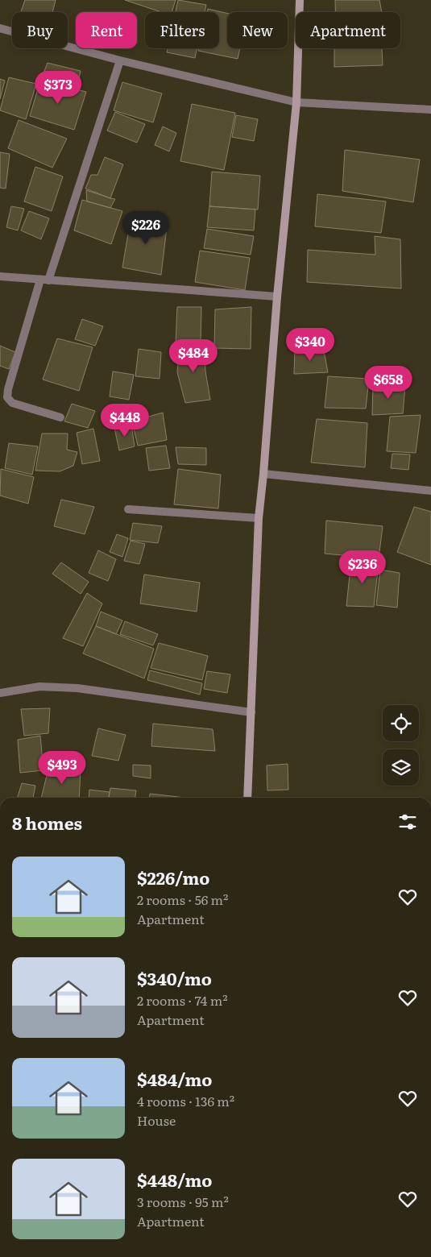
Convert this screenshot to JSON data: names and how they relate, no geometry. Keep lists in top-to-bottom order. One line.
{"page":{"chip":["Buy","Rent","Filters","New","Apartment"],"price":["$373","$226","$340","$484","$658","$448","$236","$493"],"heading":"8 homes","list":[{"name":"$226/mo","note":"2 rooms · 56 m² · Apartment"},{"name":"$340/mo","note":"2 rooms · 74 m² · Apartment"},{"name":"$484/mo","note":"4 rooms · 136 m² · House"},{"name":"$448/mo","note":"3 rooms · 95 m² · Apartment"}]}}
